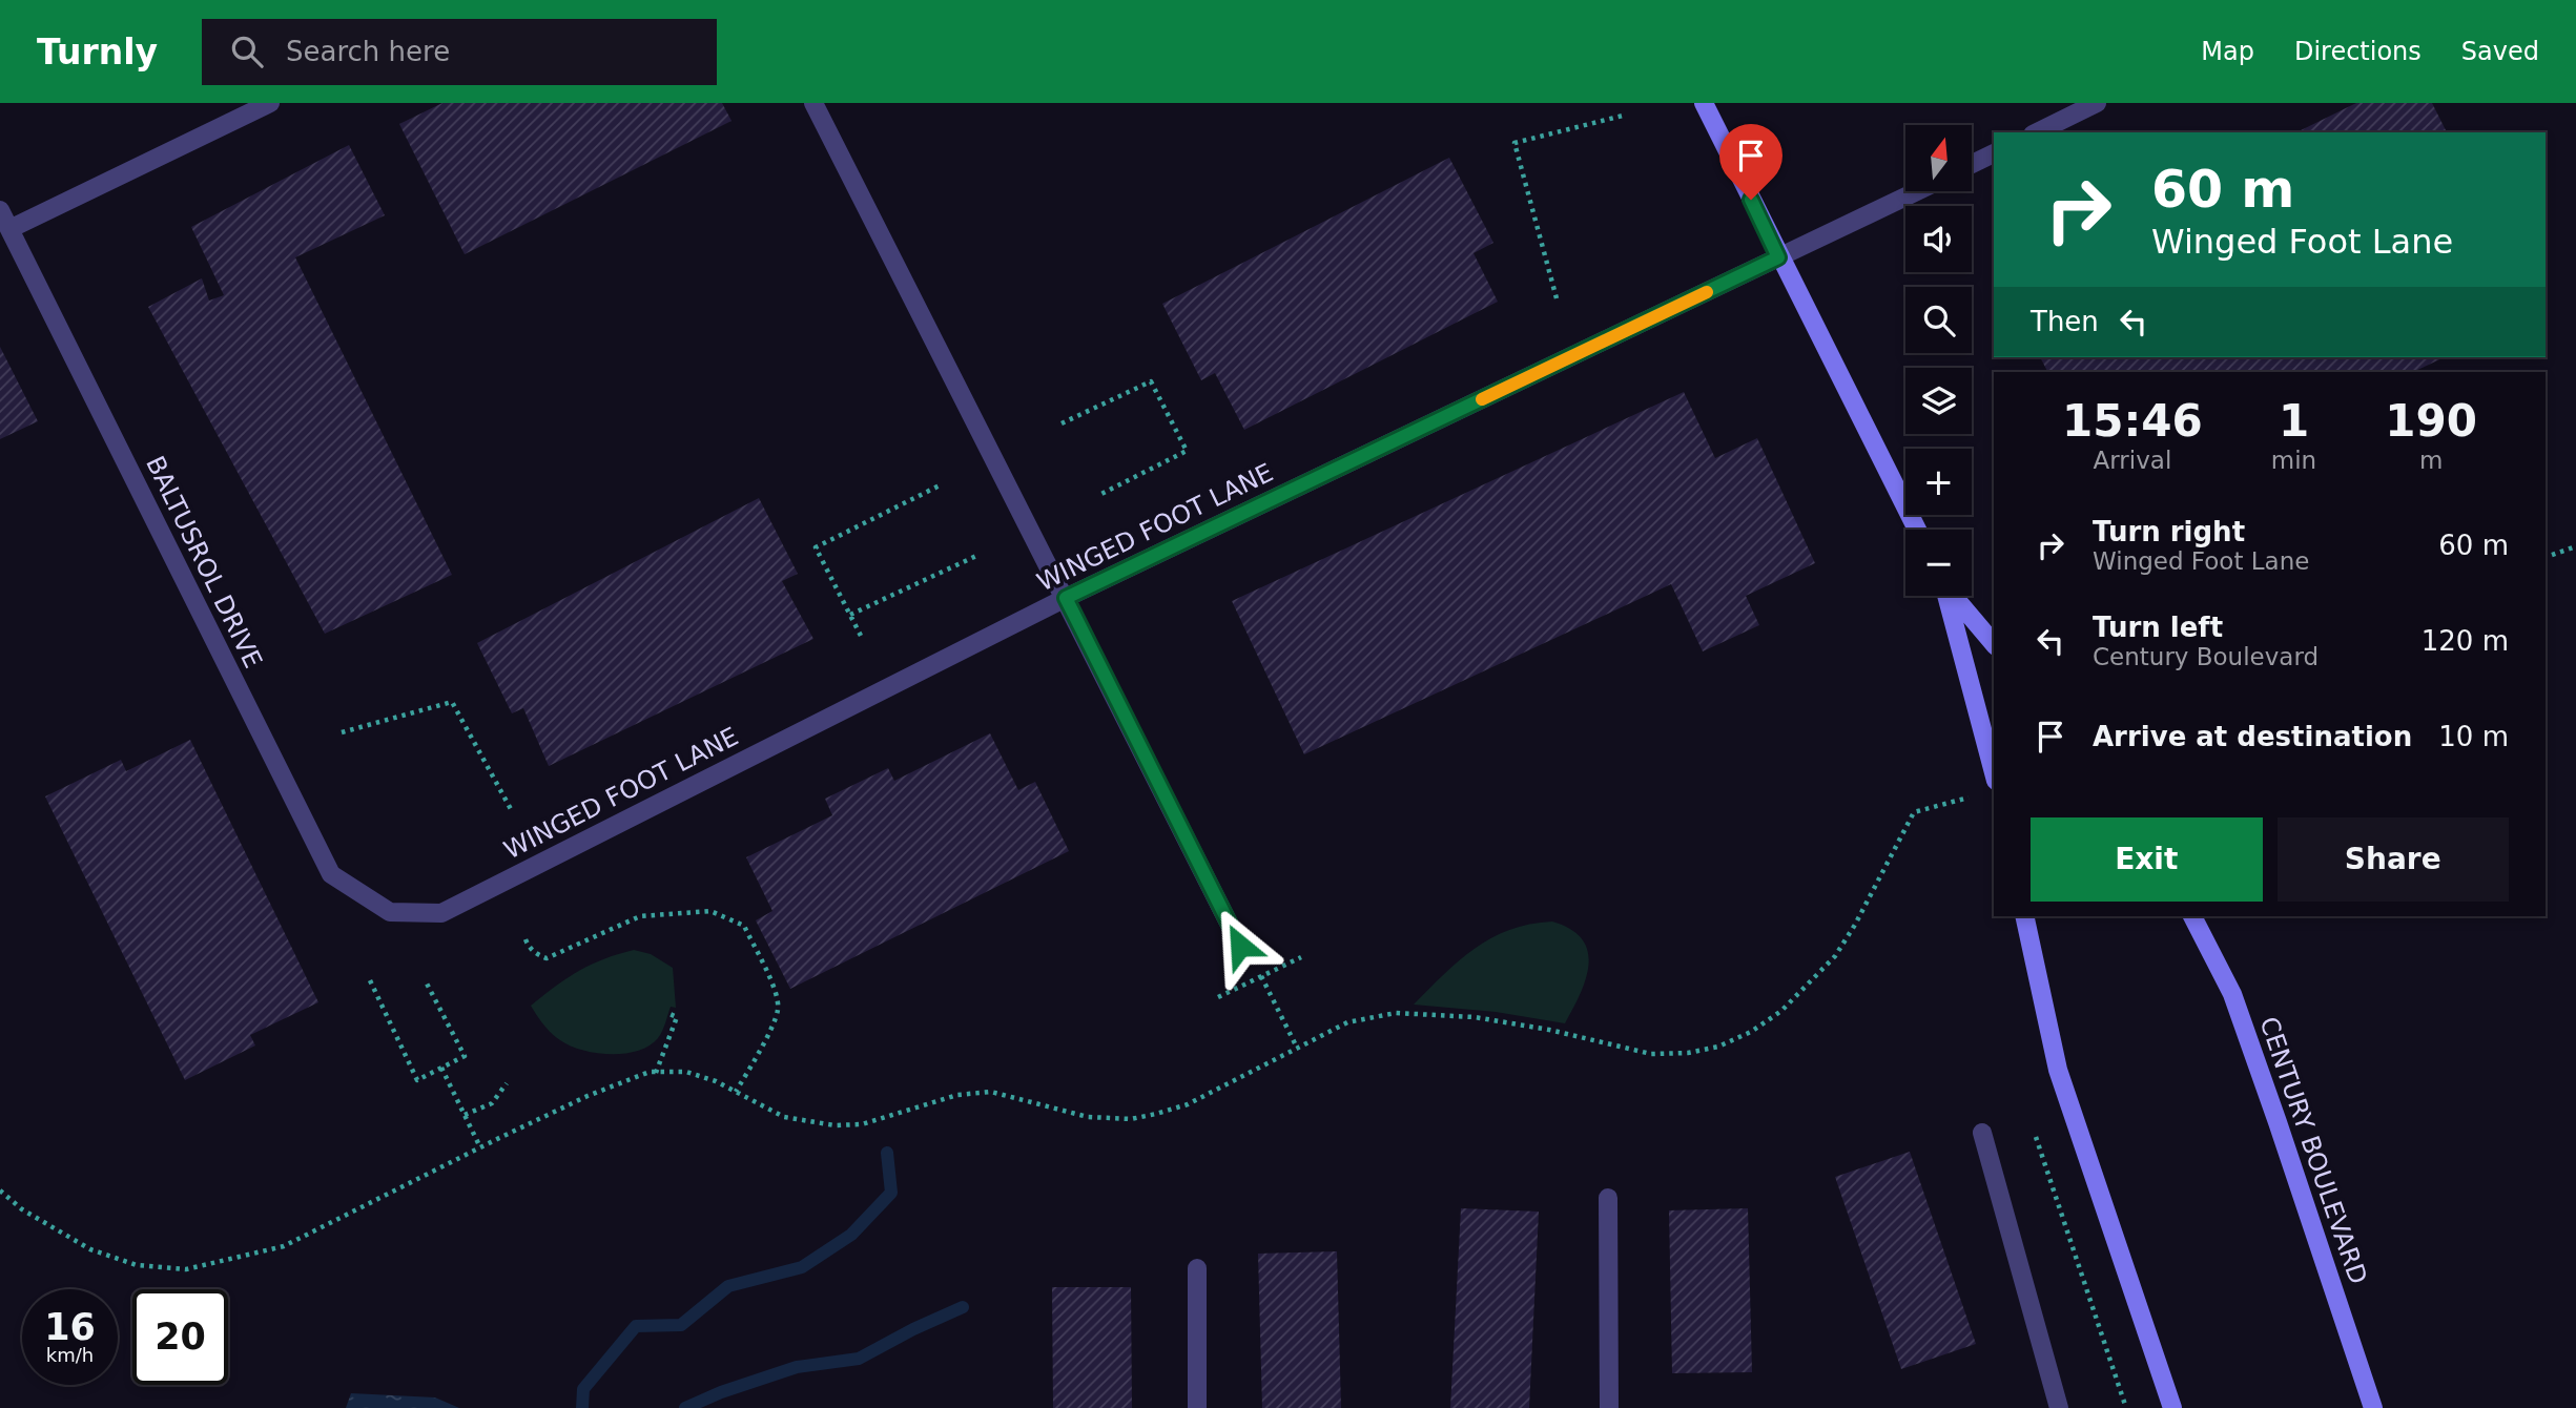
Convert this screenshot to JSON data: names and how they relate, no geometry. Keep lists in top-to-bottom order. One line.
{"streets":{"street":["WINGED FOOT LANE","BALTUSROL DRIVE","CENTURY BOULEVARD"]},"crossings":[["WINGED FOOT LANE","BALTUSROL DRIVE"]],"north":"top","page":{"header":"Turnly","search":"Search here","nav":["Map","Directions","Saved"],"map_buttons":["+","−"],"turn":["60 m","Winged Foot Lane"],"then":"Then","eta":["15:46","Arrival","1","min","190","m"],"list":[{"name":"Turn right","note":"Winged Foot Lane","value":"60 m"},{"name":"Turn left","note":"Century Boulevard","value":"120 m"},{"name":"Arrive at destination","value":"10 m"}],"buttons":["Exit","Share"],"speed":"16 km/h","limit":"20"}}
